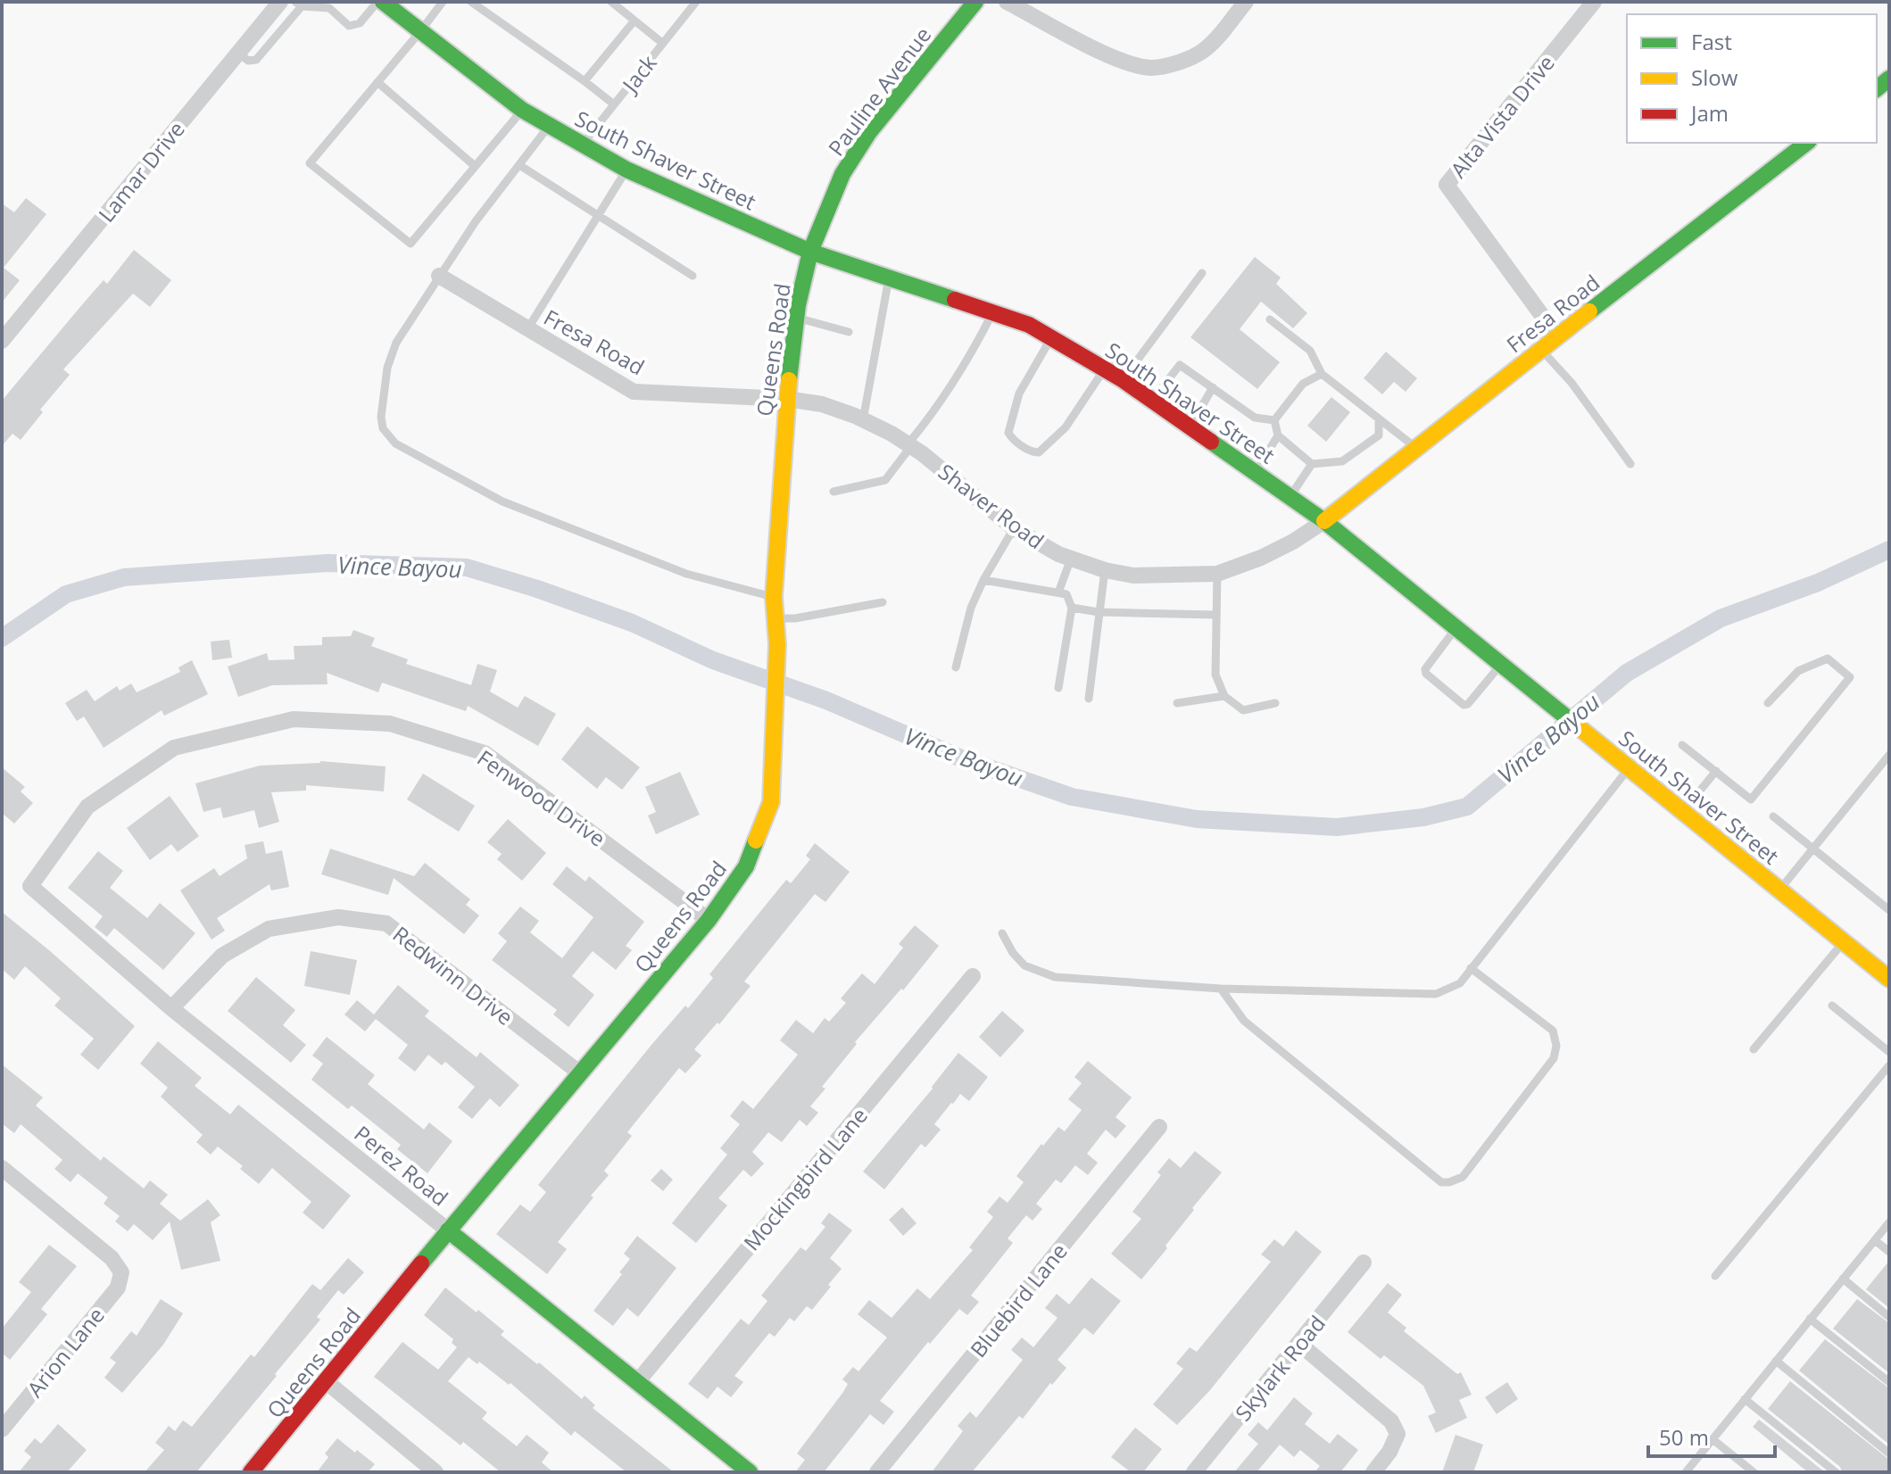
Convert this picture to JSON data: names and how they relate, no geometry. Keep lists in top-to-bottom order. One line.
{"streets":{"street":["Pauline Avenue","Alta Vista Drive","South Shaver Street","Lamar Drive","Fresa Road","Queens Road","Shaver Road","Fenwood Drive","Redwinn Drive","Perez Road","Mockingbird Lane","Bluebird Lane","Arion Lane","Skylark Road"],"lane":["Jack"]},"crossings":[["Jack","South Shaver Street"],["Pauline Avenue","South Shaver Street"],["Pauline Avenue","Queens Road"],["Alta Vista Drive","Fresa Road"],["South Shaver Street","Fresa Road"],["South Shaver Street","Queens Road"],["South Shaver Street","Shaver Road"],["Fresa Road","Queens Road"],["Fresa Road","Shaver Road"],["Queens Road","Shaver Road"],["Queens Road","Fenwood Drive"],["Queens Road","Redwinn Drive"],["Queens Road","Perez Road"],["Fenwood Drive","Perez Road"],["Redwinn Drive","Perez Road"],["Perez Road","Mockingbird Lane"]],"water":["Vince Bayou"],"legend":["Fast","Slow","Jam"],"scale_bar":"50 m"}
